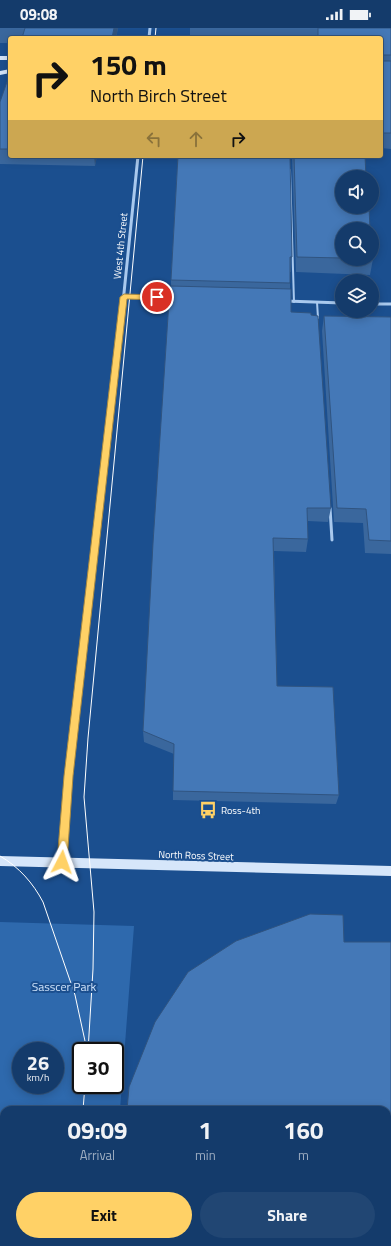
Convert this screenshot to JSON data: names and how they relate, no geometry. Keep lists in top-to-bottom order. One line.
{"streets":{"street":["West 4th Street","North Ross Street"]},"crossings":[["West 4th Street","North Ross Street"]],"parks":["Sasscer Park"],"places":{"bus stop":["Ross-4th"]},"page":{"status":"09:08","turn":["150 m","North Birch Street"],"speed":"26 km/h","limit":"30","eta":["09:09","Arrival","1","min","160","m"],"buttons":["Exit","Share"]}}
